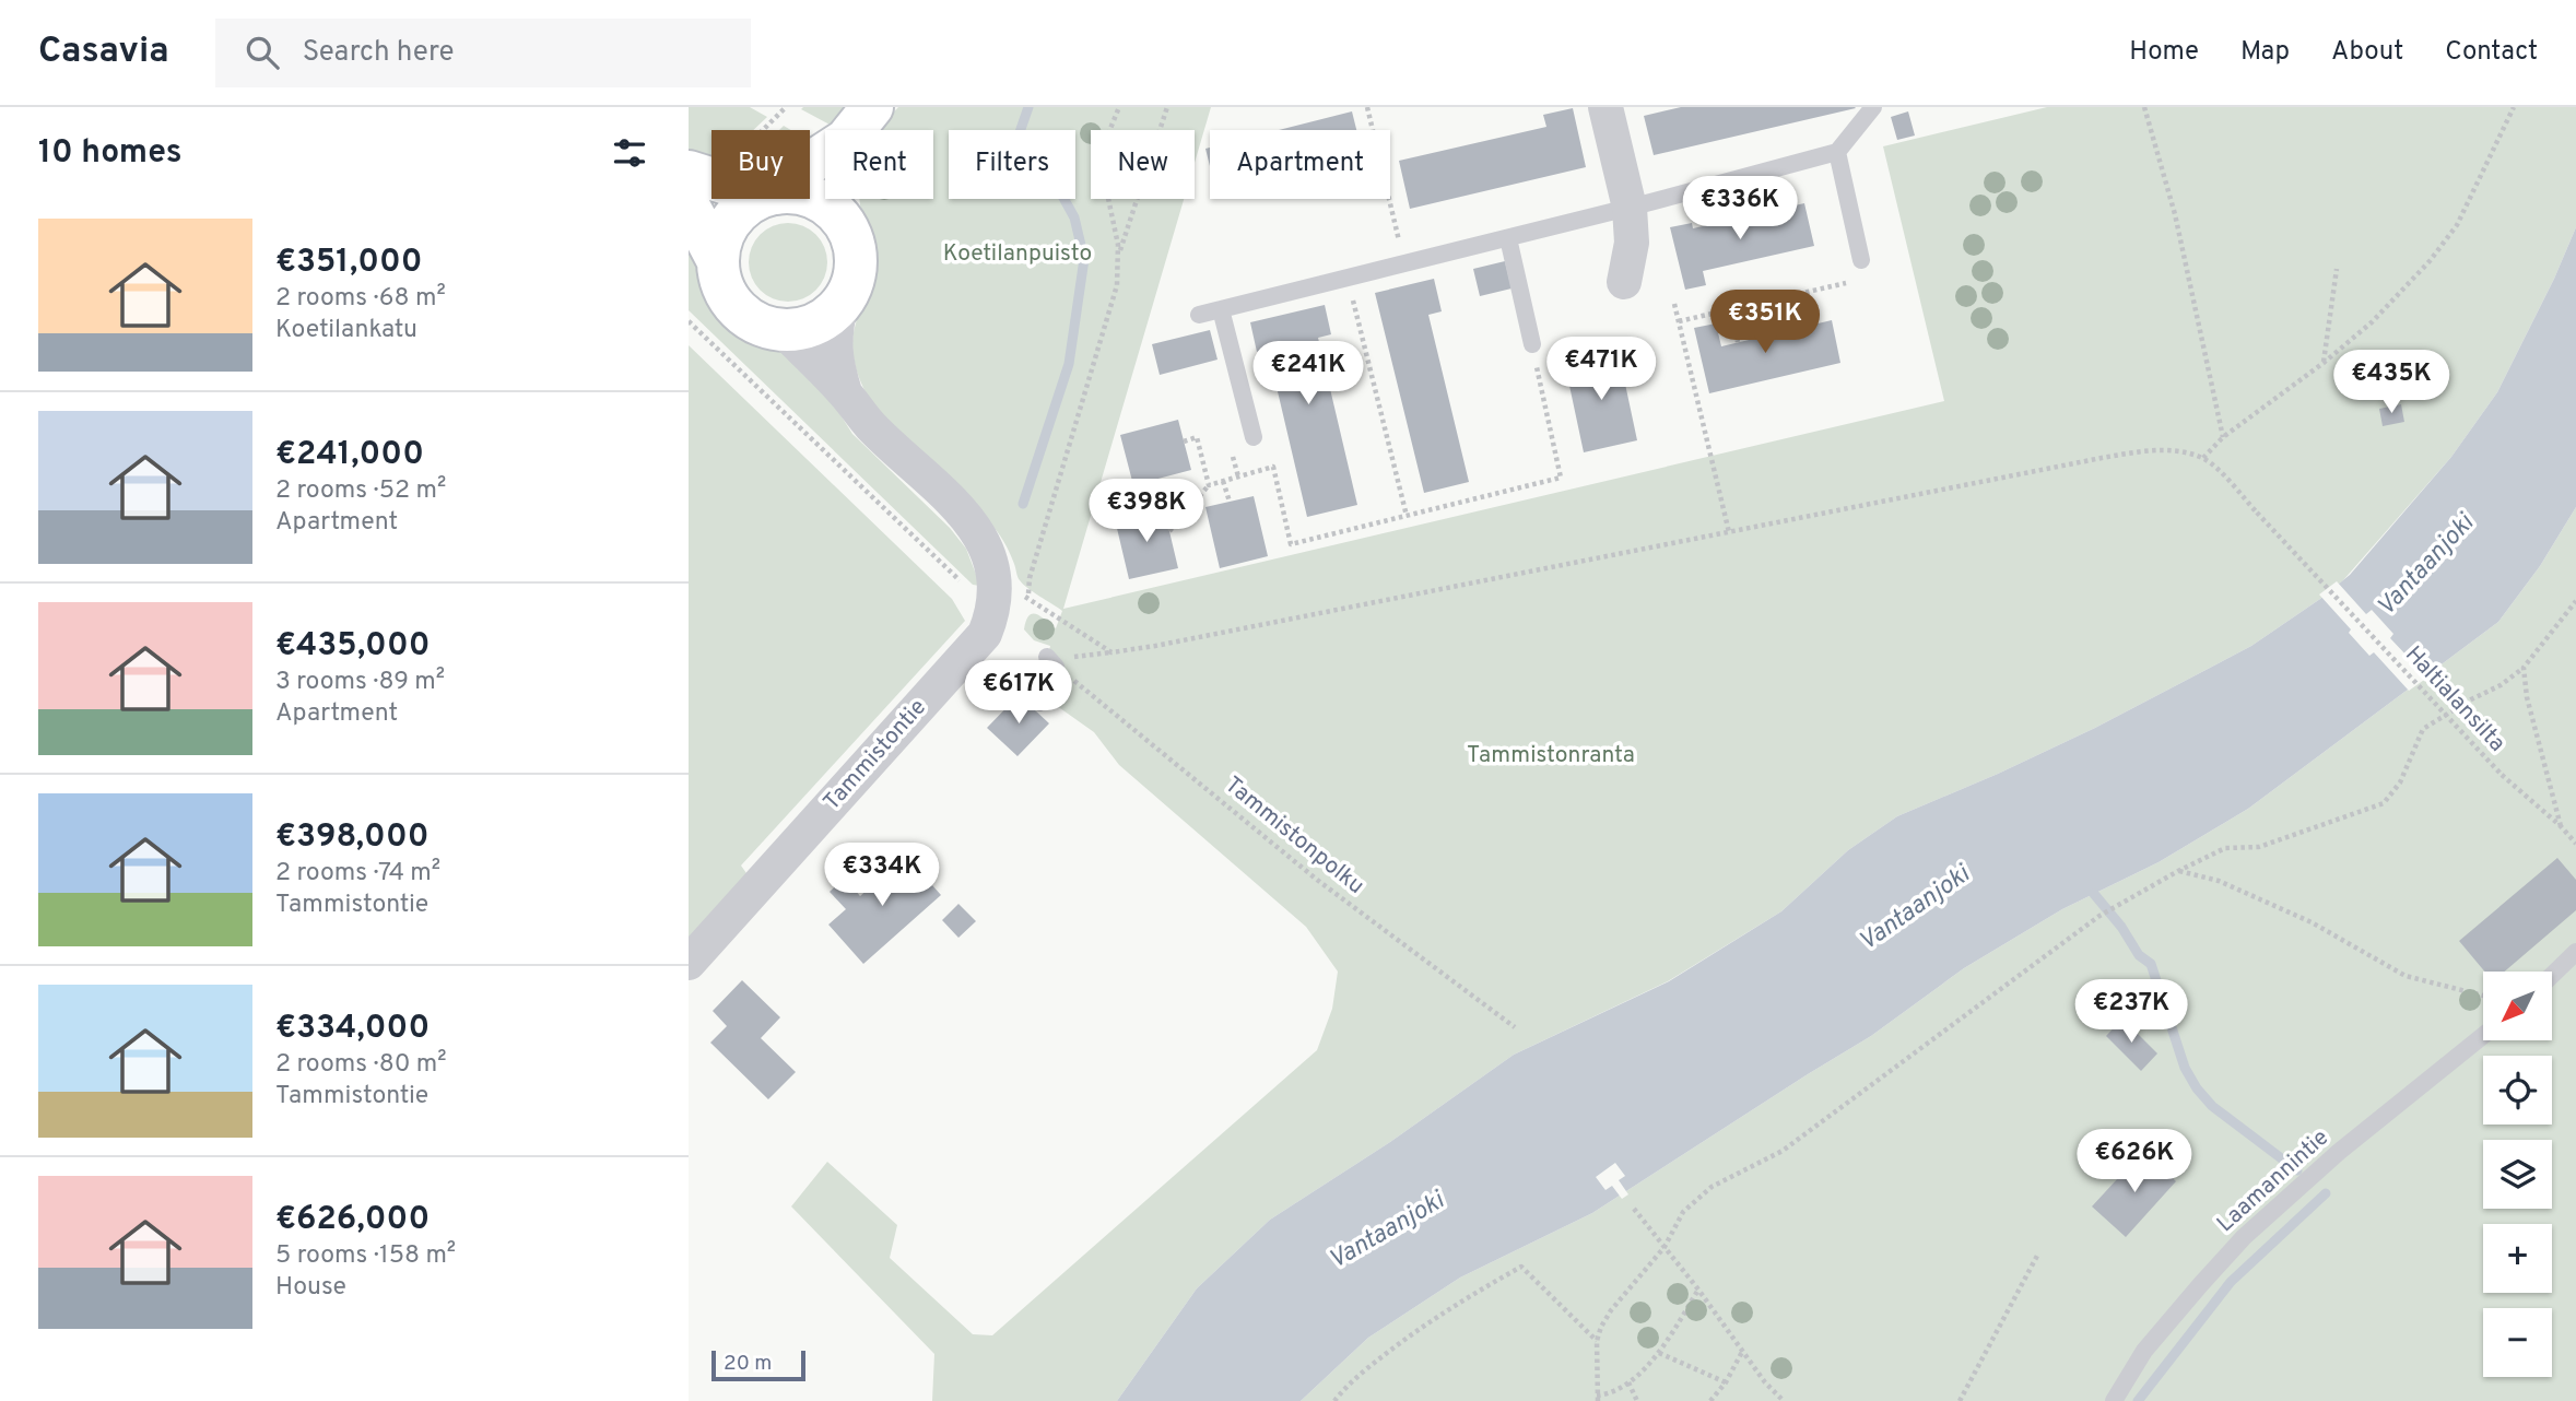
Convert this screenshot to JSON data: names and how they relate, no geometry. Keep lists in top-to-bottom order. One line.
{"streets":{"street":["Tammistontie"],"lane":["Laamannintie"],"path":["Haltialansilta","Tammistonpolku"]},"water":["Vantaanjoki"],"parks":["Koetilanpuisto","Tammistonranta"],"scale_bar":"20 m","north":"bottom left","page":{"header":"Casavia","search":"Search here","nav":["Home","Map","About","Contact"],"heading":"10 homes","chip":["Buy","Rent","Filters","New","Apartment"],"price":["€336K","€351K","€471K","€241K","€435K","€398K","€617K","€334K","€237K","€626K"],"list":[{"name":"€351,000","note":"2 rooms · 68 m² · Koetilankatu"},{"name":"€241,000","note":"2 rooms · 52 m² · Apartment"},{"name":"€435,000","note":"3 rooms · 89 m² · Apartment"},{"name":"€398,000","note":"2 rooms · 74 m² · Tammistontie"},{"name":"€334,000","note":"2 rooms · 80 m² · Tammistontie"},{"name":"€626,000","note":"5 rooms · 158 m² · House"}],"map_buttons":["+","−"],"scale":"20 m"}}
